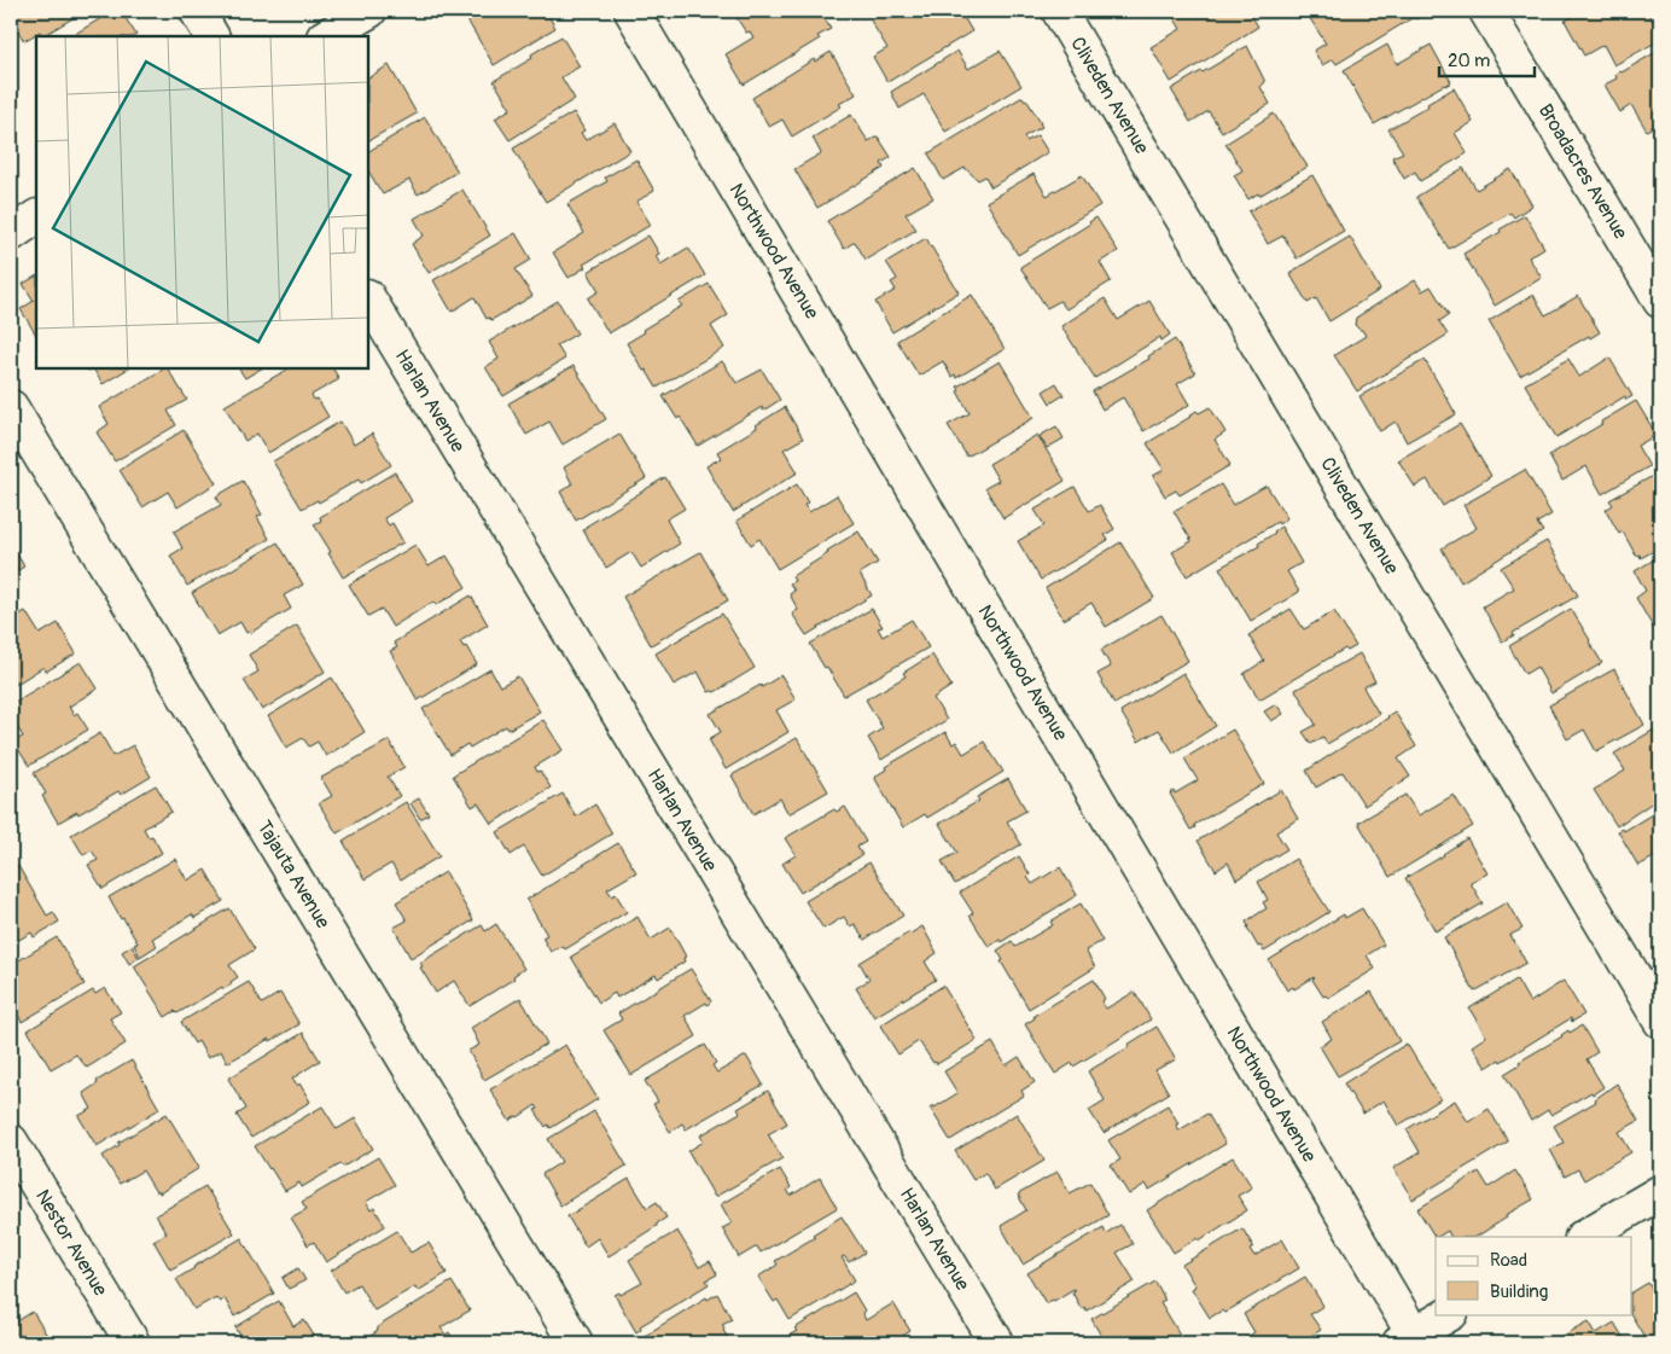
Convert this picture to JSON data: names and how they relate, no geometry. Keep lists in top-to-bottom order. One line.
{"streets":{"street":["Cliveden Avenue","Broadacres Avenue","Northwood Avenue","Harlan Avenue","Tajauta Avenue","Nestor Avenue"]},"legend":["Road","Building"],"scale_bar":"20 m"}
